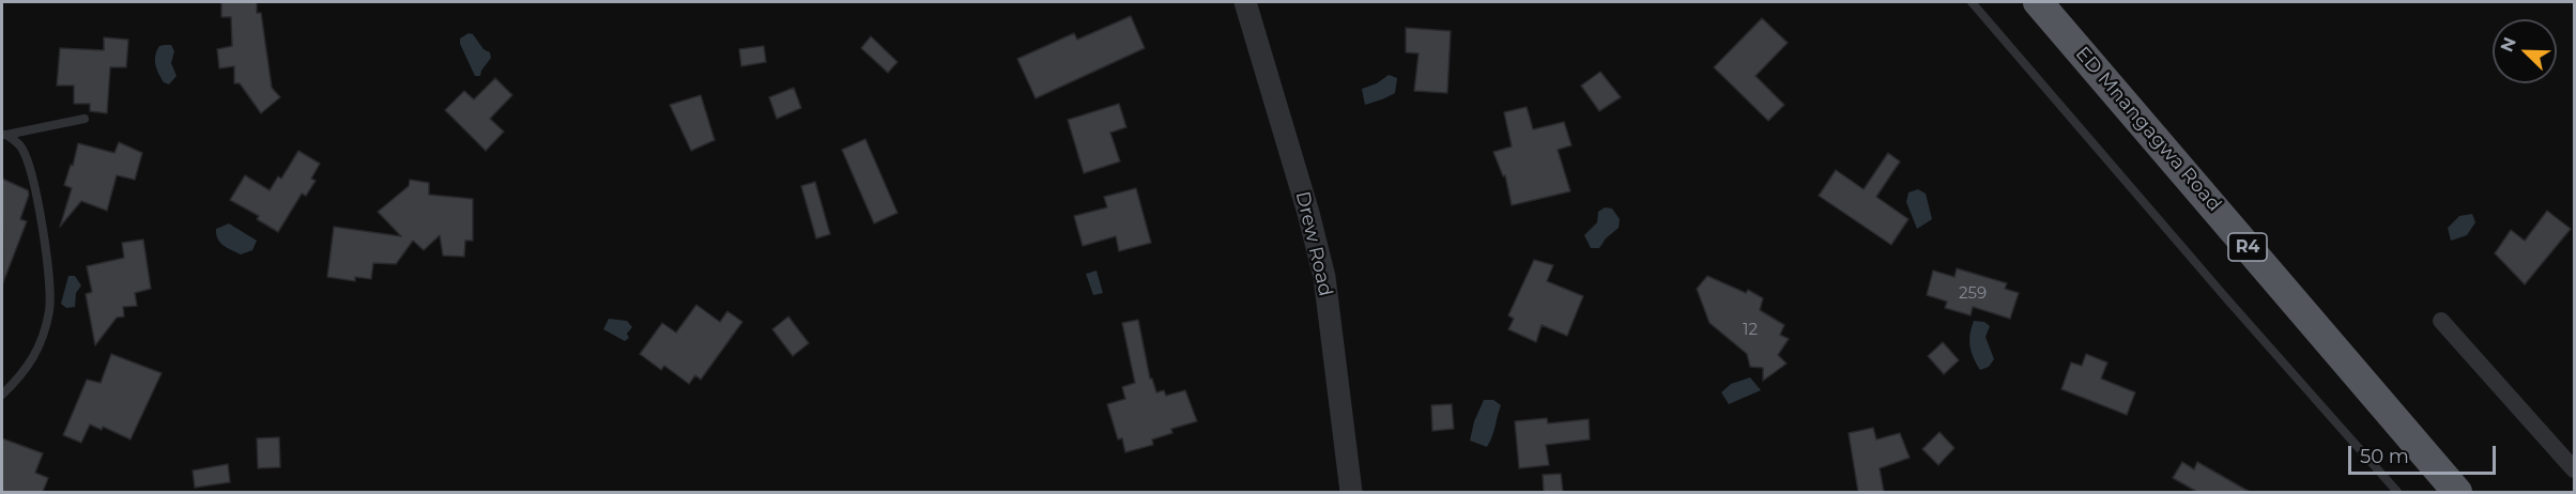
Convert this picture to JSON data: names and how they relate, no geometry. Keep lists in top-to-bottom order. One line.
{"streets":{"highway":["ED Mnangagwa Road","R4"],"street":["Drew Road"]},"house_numbers":["259","12"],"scale_bar":"50 m","north":"top left"}
